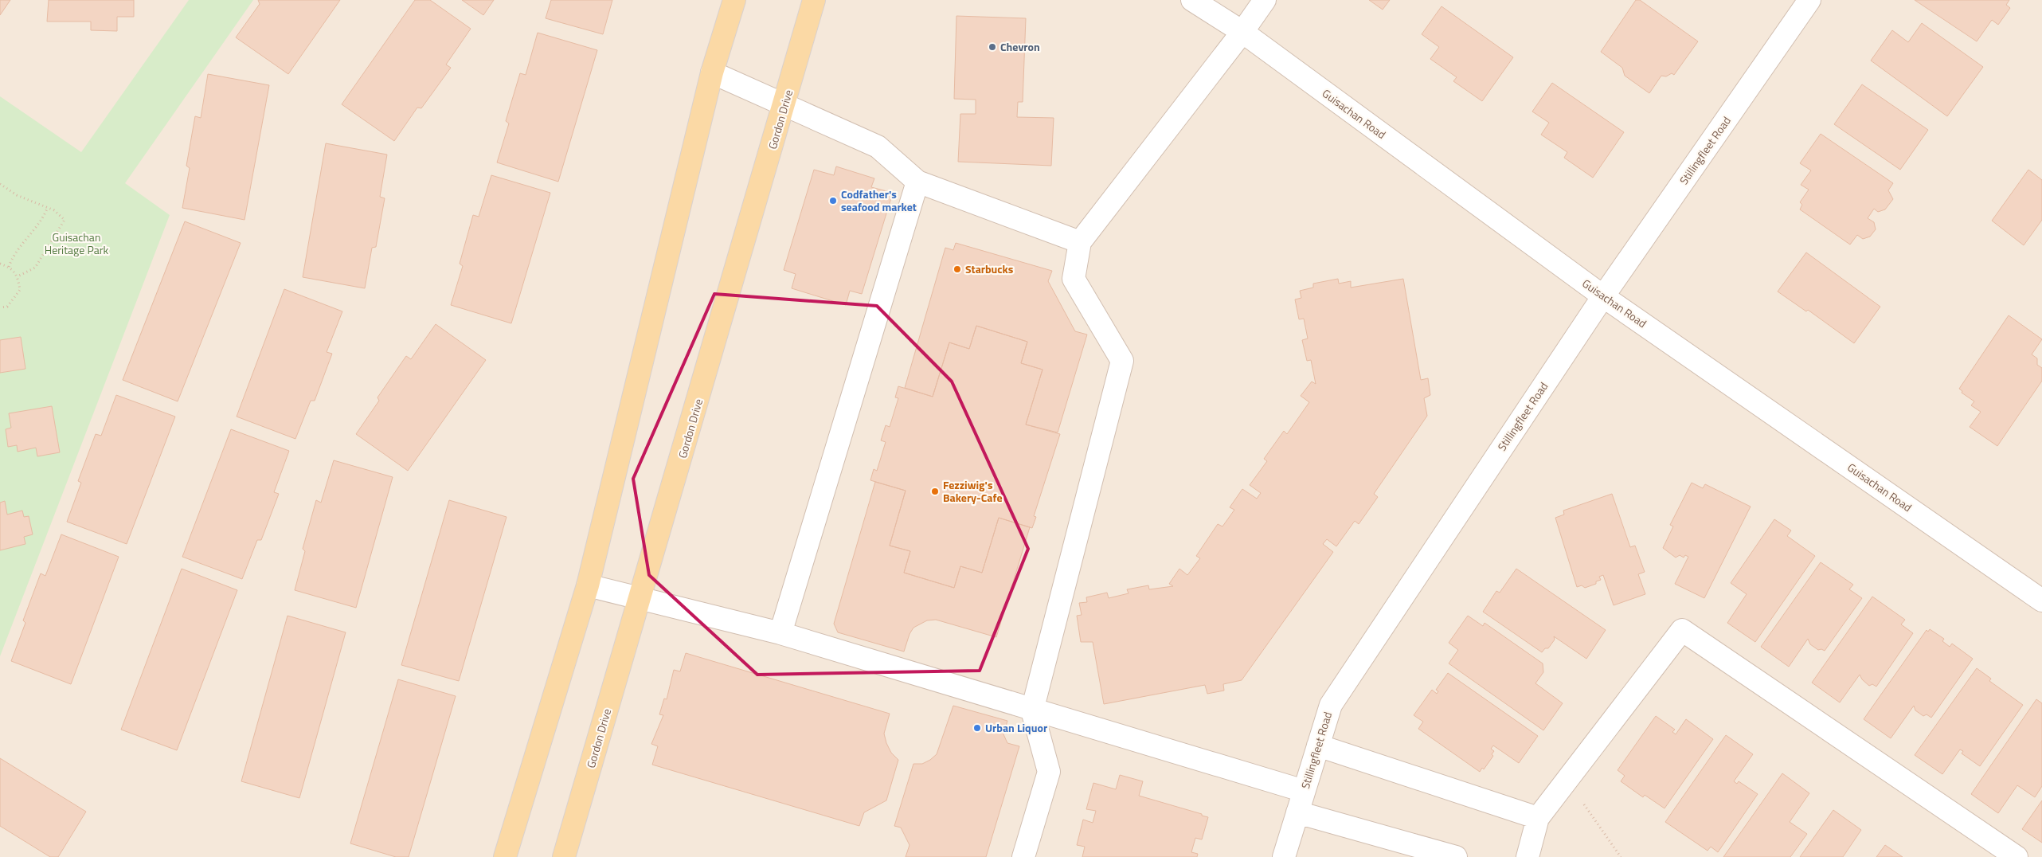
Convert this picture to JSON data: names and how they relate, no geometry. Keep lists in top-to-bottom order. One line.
{"streets":{"main road":["Gordon Drive"],"street":["Guisachan Road","Stillingfleet Road"]},"crossings":[["Guisachan Road","Stillingfleet Road"]],"parks":["Guisachan Heritage Park"],"places":["Chevron","Codfather's seafood market","Starbucks","Fezziwig's Bakery-Cafe","Urban Liquor"]}
